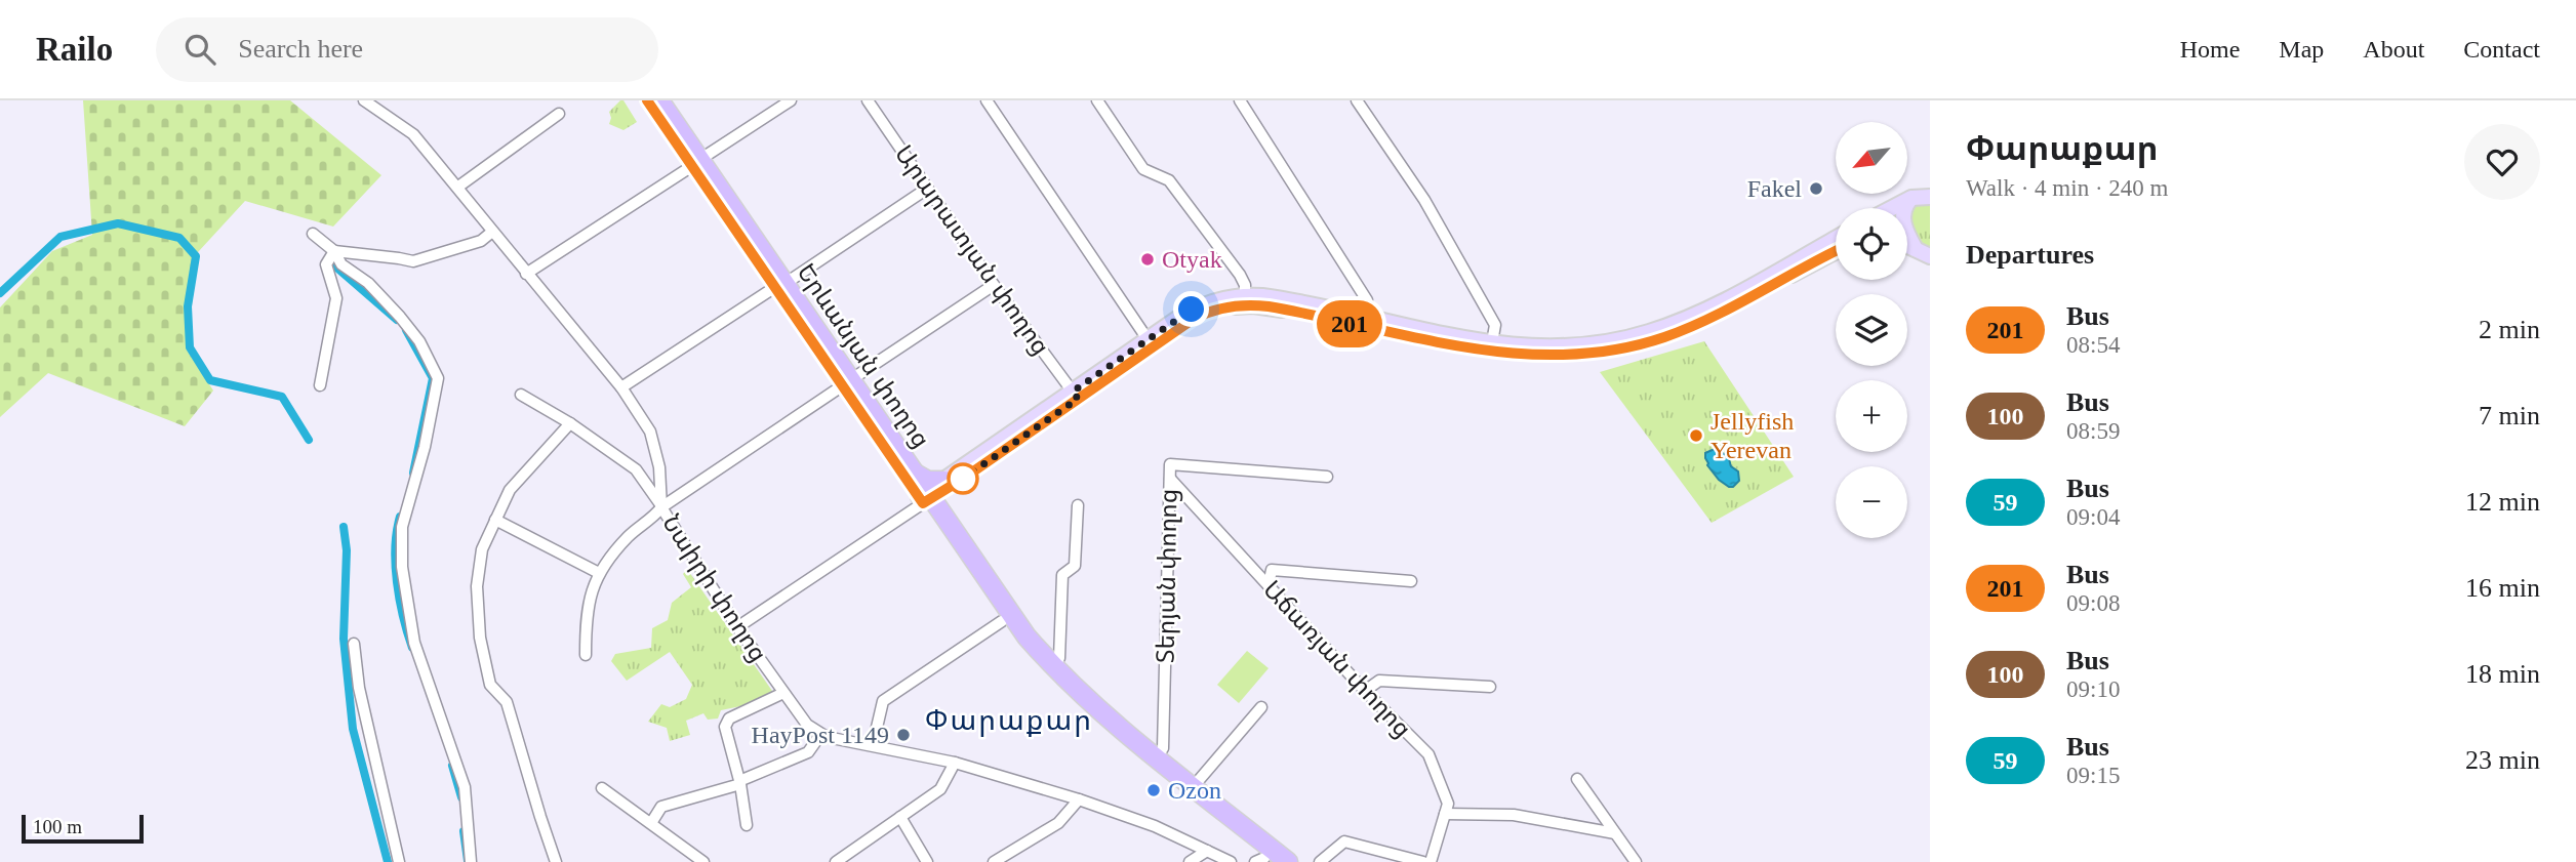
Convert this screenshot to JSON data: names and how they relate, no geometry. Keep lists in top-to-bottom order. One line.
{"streets":{"highway":["Երևանյան փողոց"],"street":["Արարատյան փողոց","Տերյան փողոց","Նաիրի փողոց","Աճառյան փողոց"]},"crossings":[["Երևանյան փողոց","Տերյան փողոց"],["Տերյան փողոց","Աճառյան փողոց"]],"districts":["Փարաքար"],"places":["Fakel","Otyak","Jellyfish Yerevan","HayPost 1149","Ozon"],"lines":["bus line 201"],"scale_bar":"100 m","north":"bottom left","page":{"header":"Railo","search":"Search here","nav":["Home","Map","About","Contact"],"on_map":"201","heading":[["Փարաքար","Walk · 4 min · 240 m"],"Departures"],"map_buttons":["+","−"],"list":[{"mark":"201","name":"Bus","note":"08:54","value":"2 min"},{"mark":"100","name":"Bus","note":"08:59","value":"7 min"},{"mark":"59","name":"Bus","note":"09:04","value":"12 min"},{"mark":"201","name":"Bus","note":"09:08","value":"16 min"},{"mark":"100","name":"Bus","note":"09:10","value":"18 min"},{"mark":"59","name":"Bus","note":"09:15","value":"23 min"}],"scale":"100 m"}}
